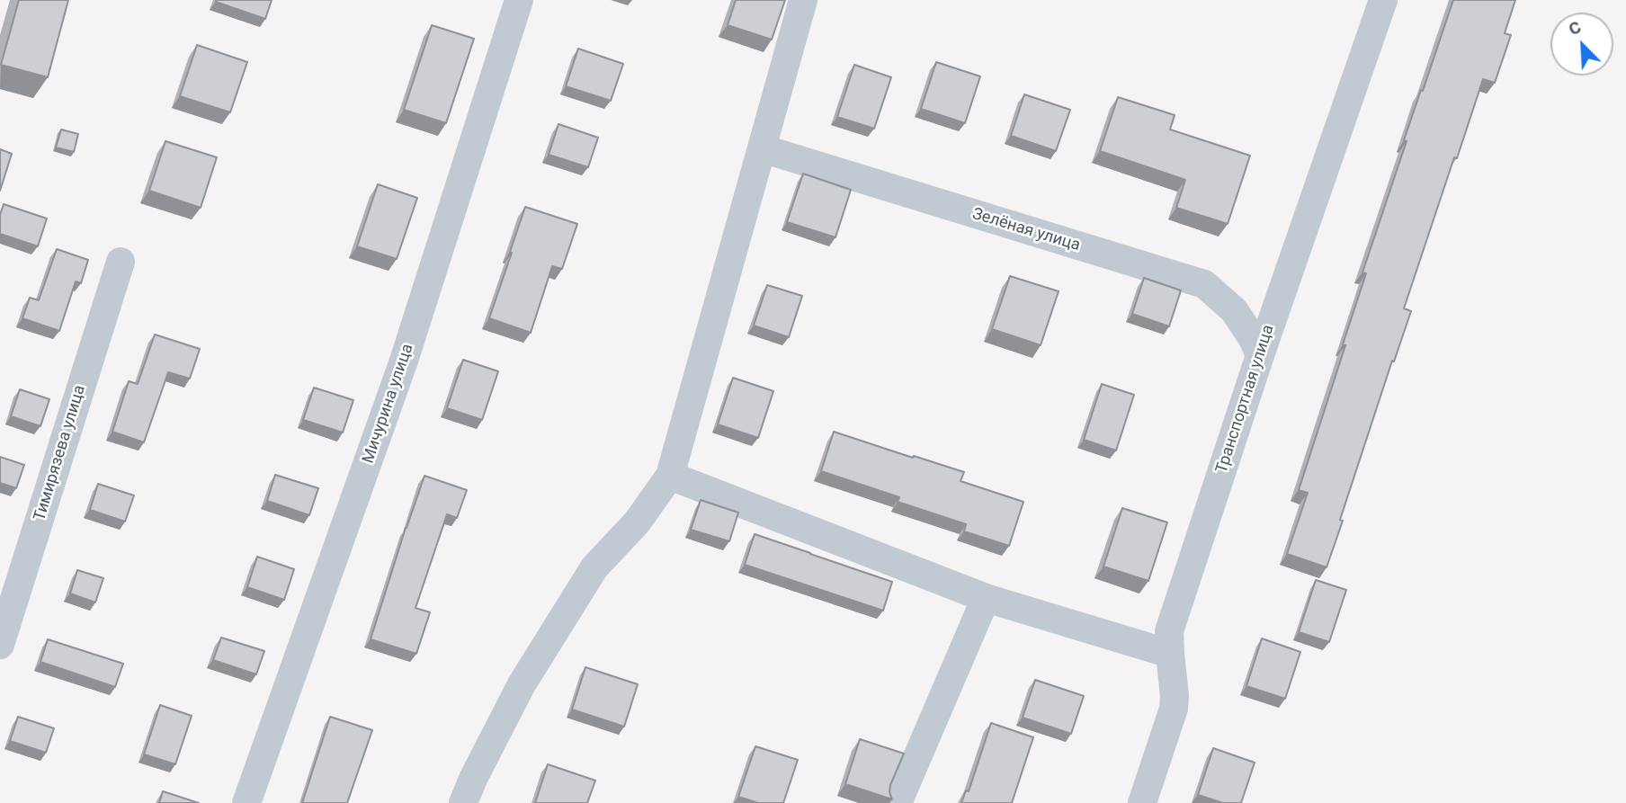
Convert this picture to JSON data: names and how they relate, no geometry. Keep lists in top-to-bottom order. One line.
{"streets":{"street":["Зелёная улица","Транспортная улица","Мичурина улица","Тимирязева улица"]},"crossings":[["Зелёная улица","Транспортная улица"]],"north":"top left"}
